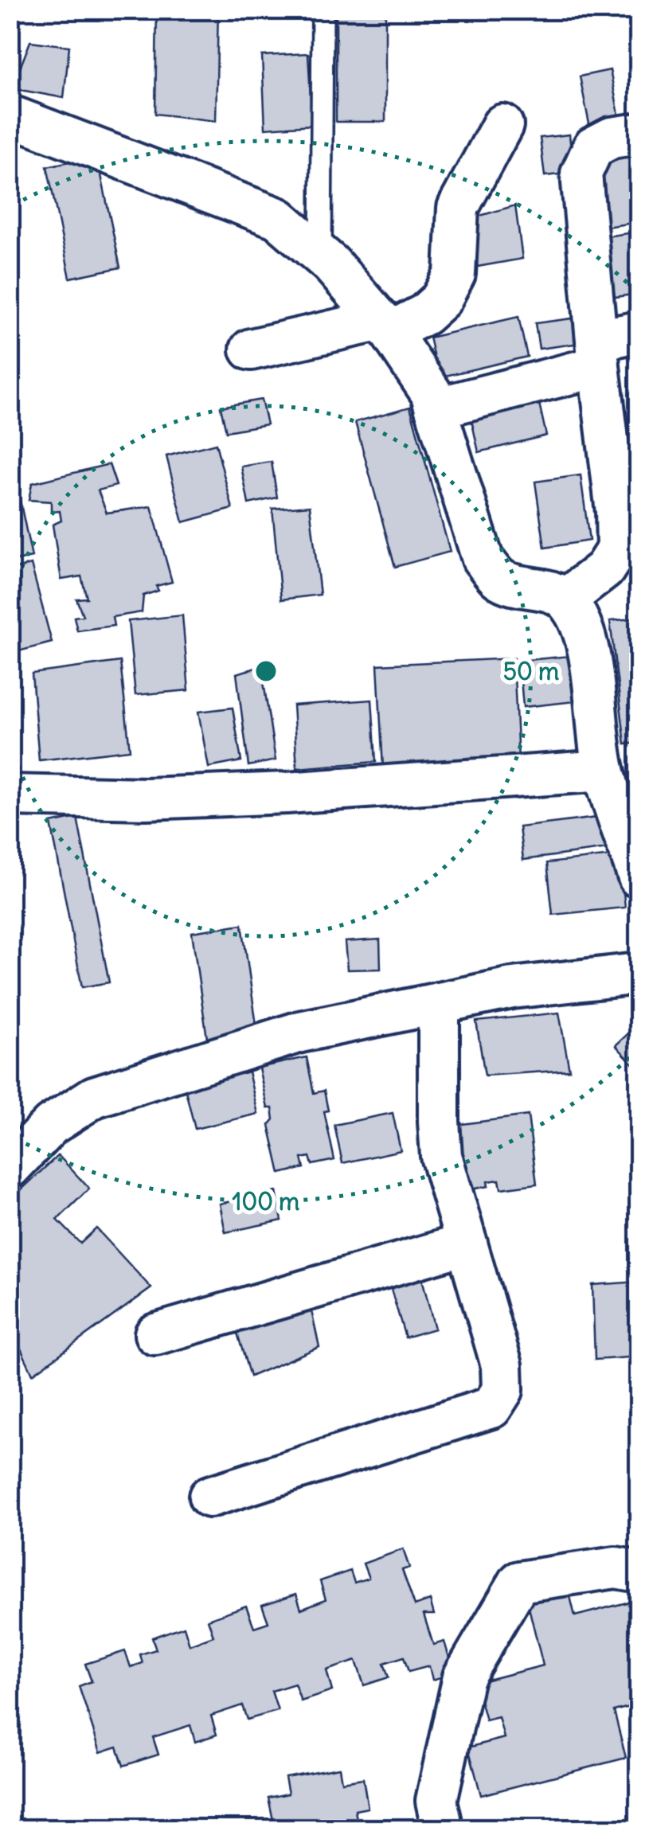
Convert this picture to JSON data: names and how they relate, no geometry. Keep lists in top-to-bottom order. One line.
{"rings":["50 m","100 m"]}
